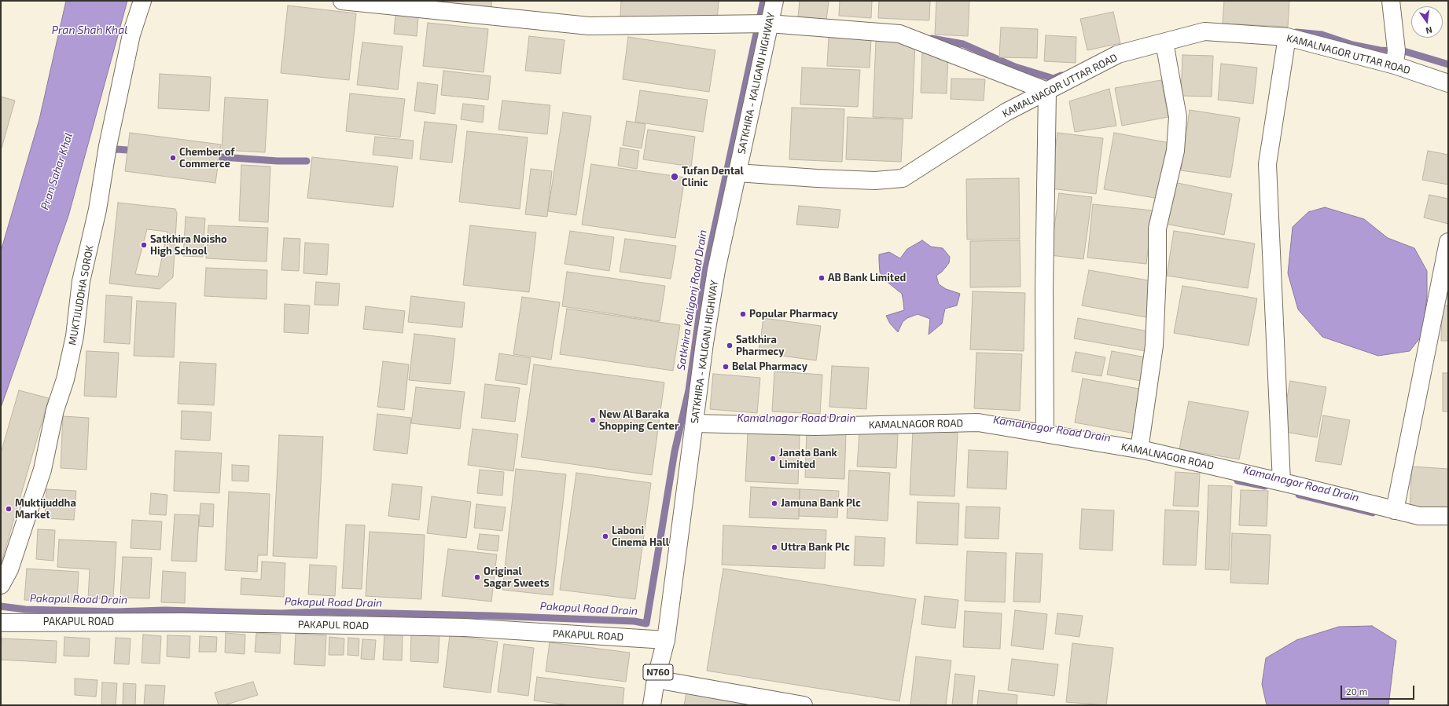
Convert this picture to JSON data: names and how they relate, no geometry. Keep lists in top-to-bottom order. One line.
{"streets":{"main road":["KAMALNAGOR UTTAR ROAD","SATKHIRA - KALIGANJ HIGHWAY","MUKTIJUDDHA SOROK","KAMALNAGOR ROAD","PAKAPUL ROAD","N760"]},"crossings":[["KAMALNAGOR UTTAR ROAD","SATKHIRA - KALIGANJ HIGHWAY"],["SATKHIRA - KALIGANJ HIGHWAY","KAMALNAGOR ROAD"],["SATKHIRA - KALIGANJ HIGHWAY","PAKAPUL ROAD"]],"water":["Pran Shah Khal","Pran Sahar Khal","Satkhira Kaligonj Road Drain","Kamalnagor Road Drain","Pakapul Road Drain"],"places":["Chember of Commerce","Tufan Dental Clinic","Satkhira Noisho High School","AB Bank Limited","Popular Pharmacy","Satkhira Pharmecy","Belal Pharmacy","New Al Baraka Shopping Center","Janata Bank Limited","Jamuna Bank Plc","Muktijuddha Market","Laboni Cinema Hall","Uttra Bank Plc","Original Sagar Sweets"],"scale_bar":"20 m","north":"bottom"}
